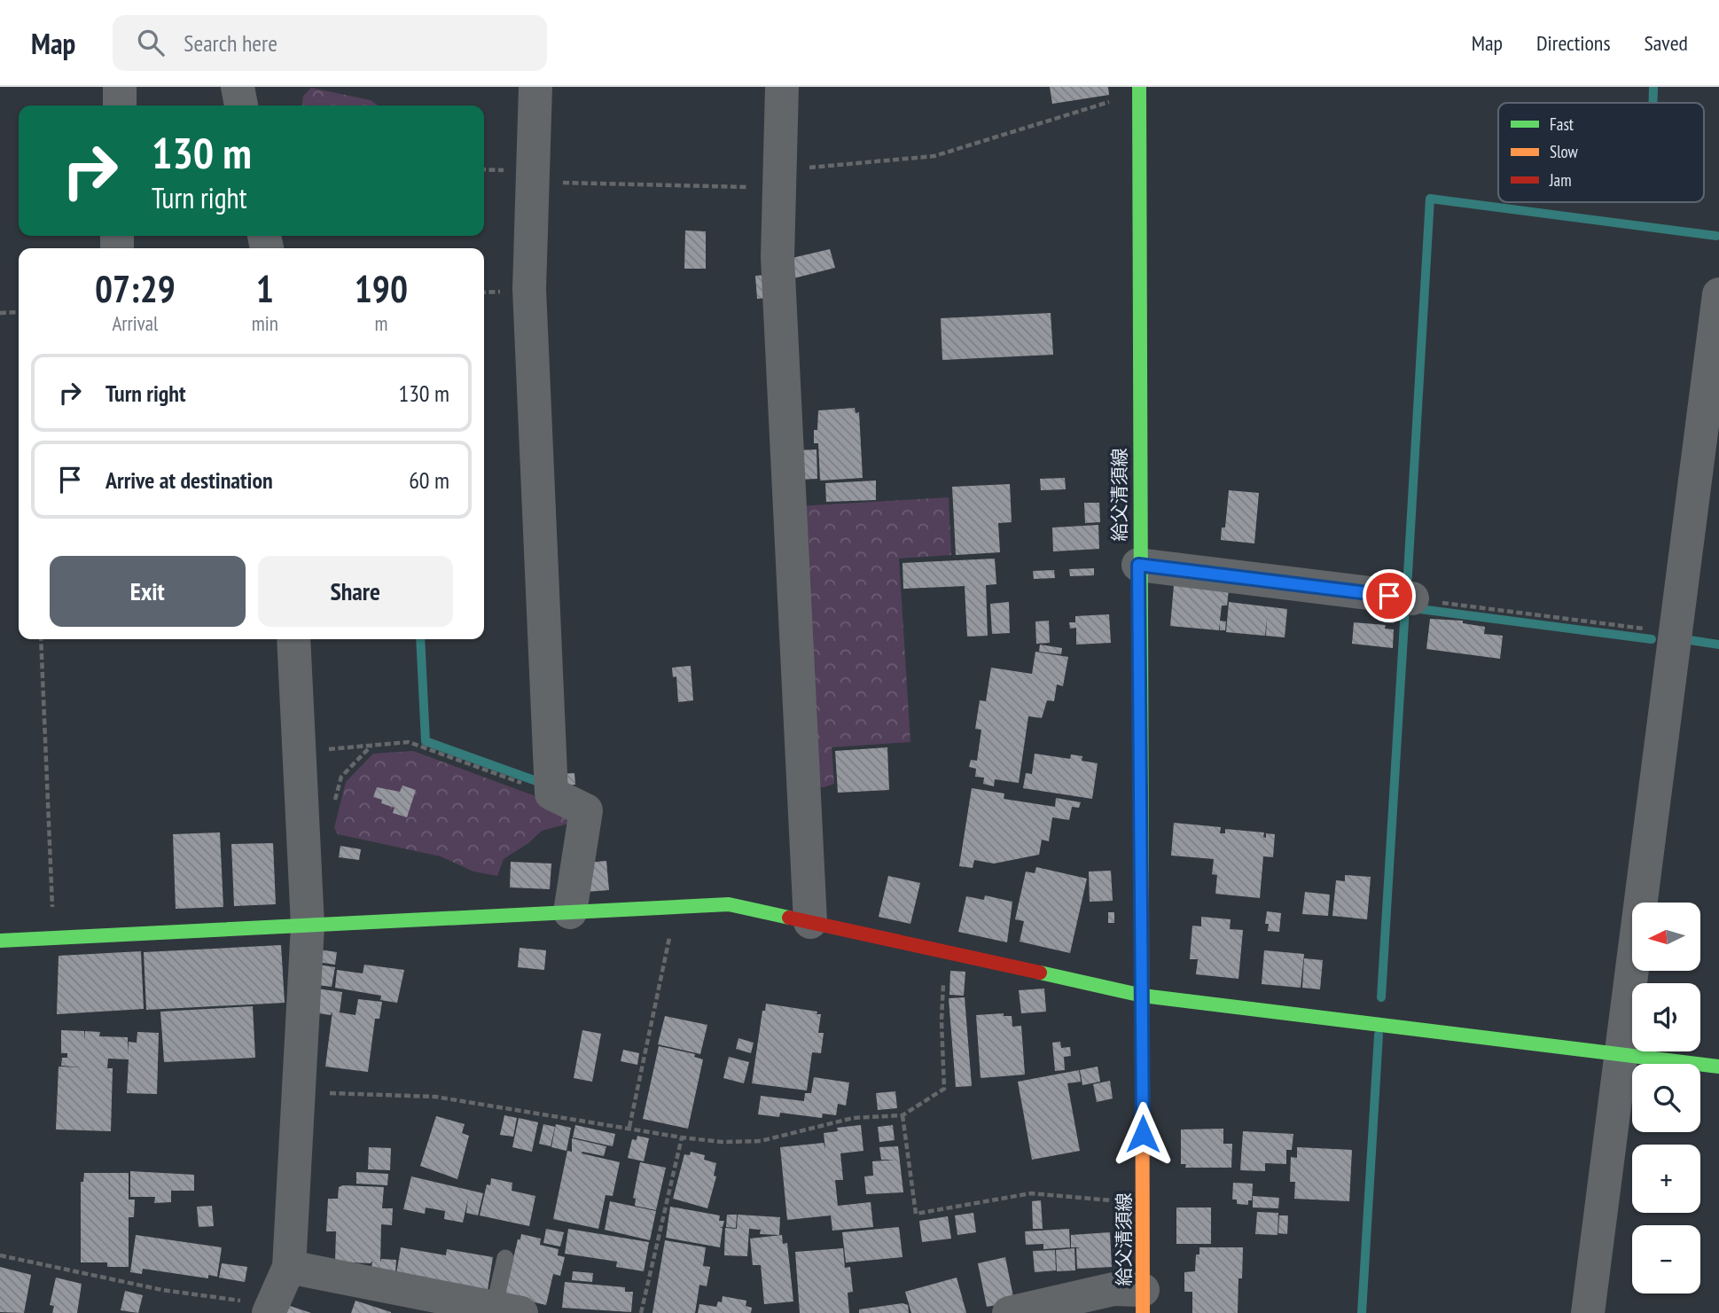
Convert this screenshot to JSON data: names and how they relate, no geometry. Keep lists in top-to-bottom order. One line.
{"streets":{"street":["給父清須線"]},"legend":["Fast","Slow","Jam"],"north":"left","page":{"header":"Map","search":"Search here","nav":["Map","Directions","Saved"],"turn":["130 m","Turn right"],"eta":["07:29","Arrival","1","min","190","m"],"list":[{"name":"Turn right","value":"130 m"},{"name":"Arrive at destination","value":"60 m"}],"buttons":["Exit","Share"],"map_buttons":["+","−"]}}
